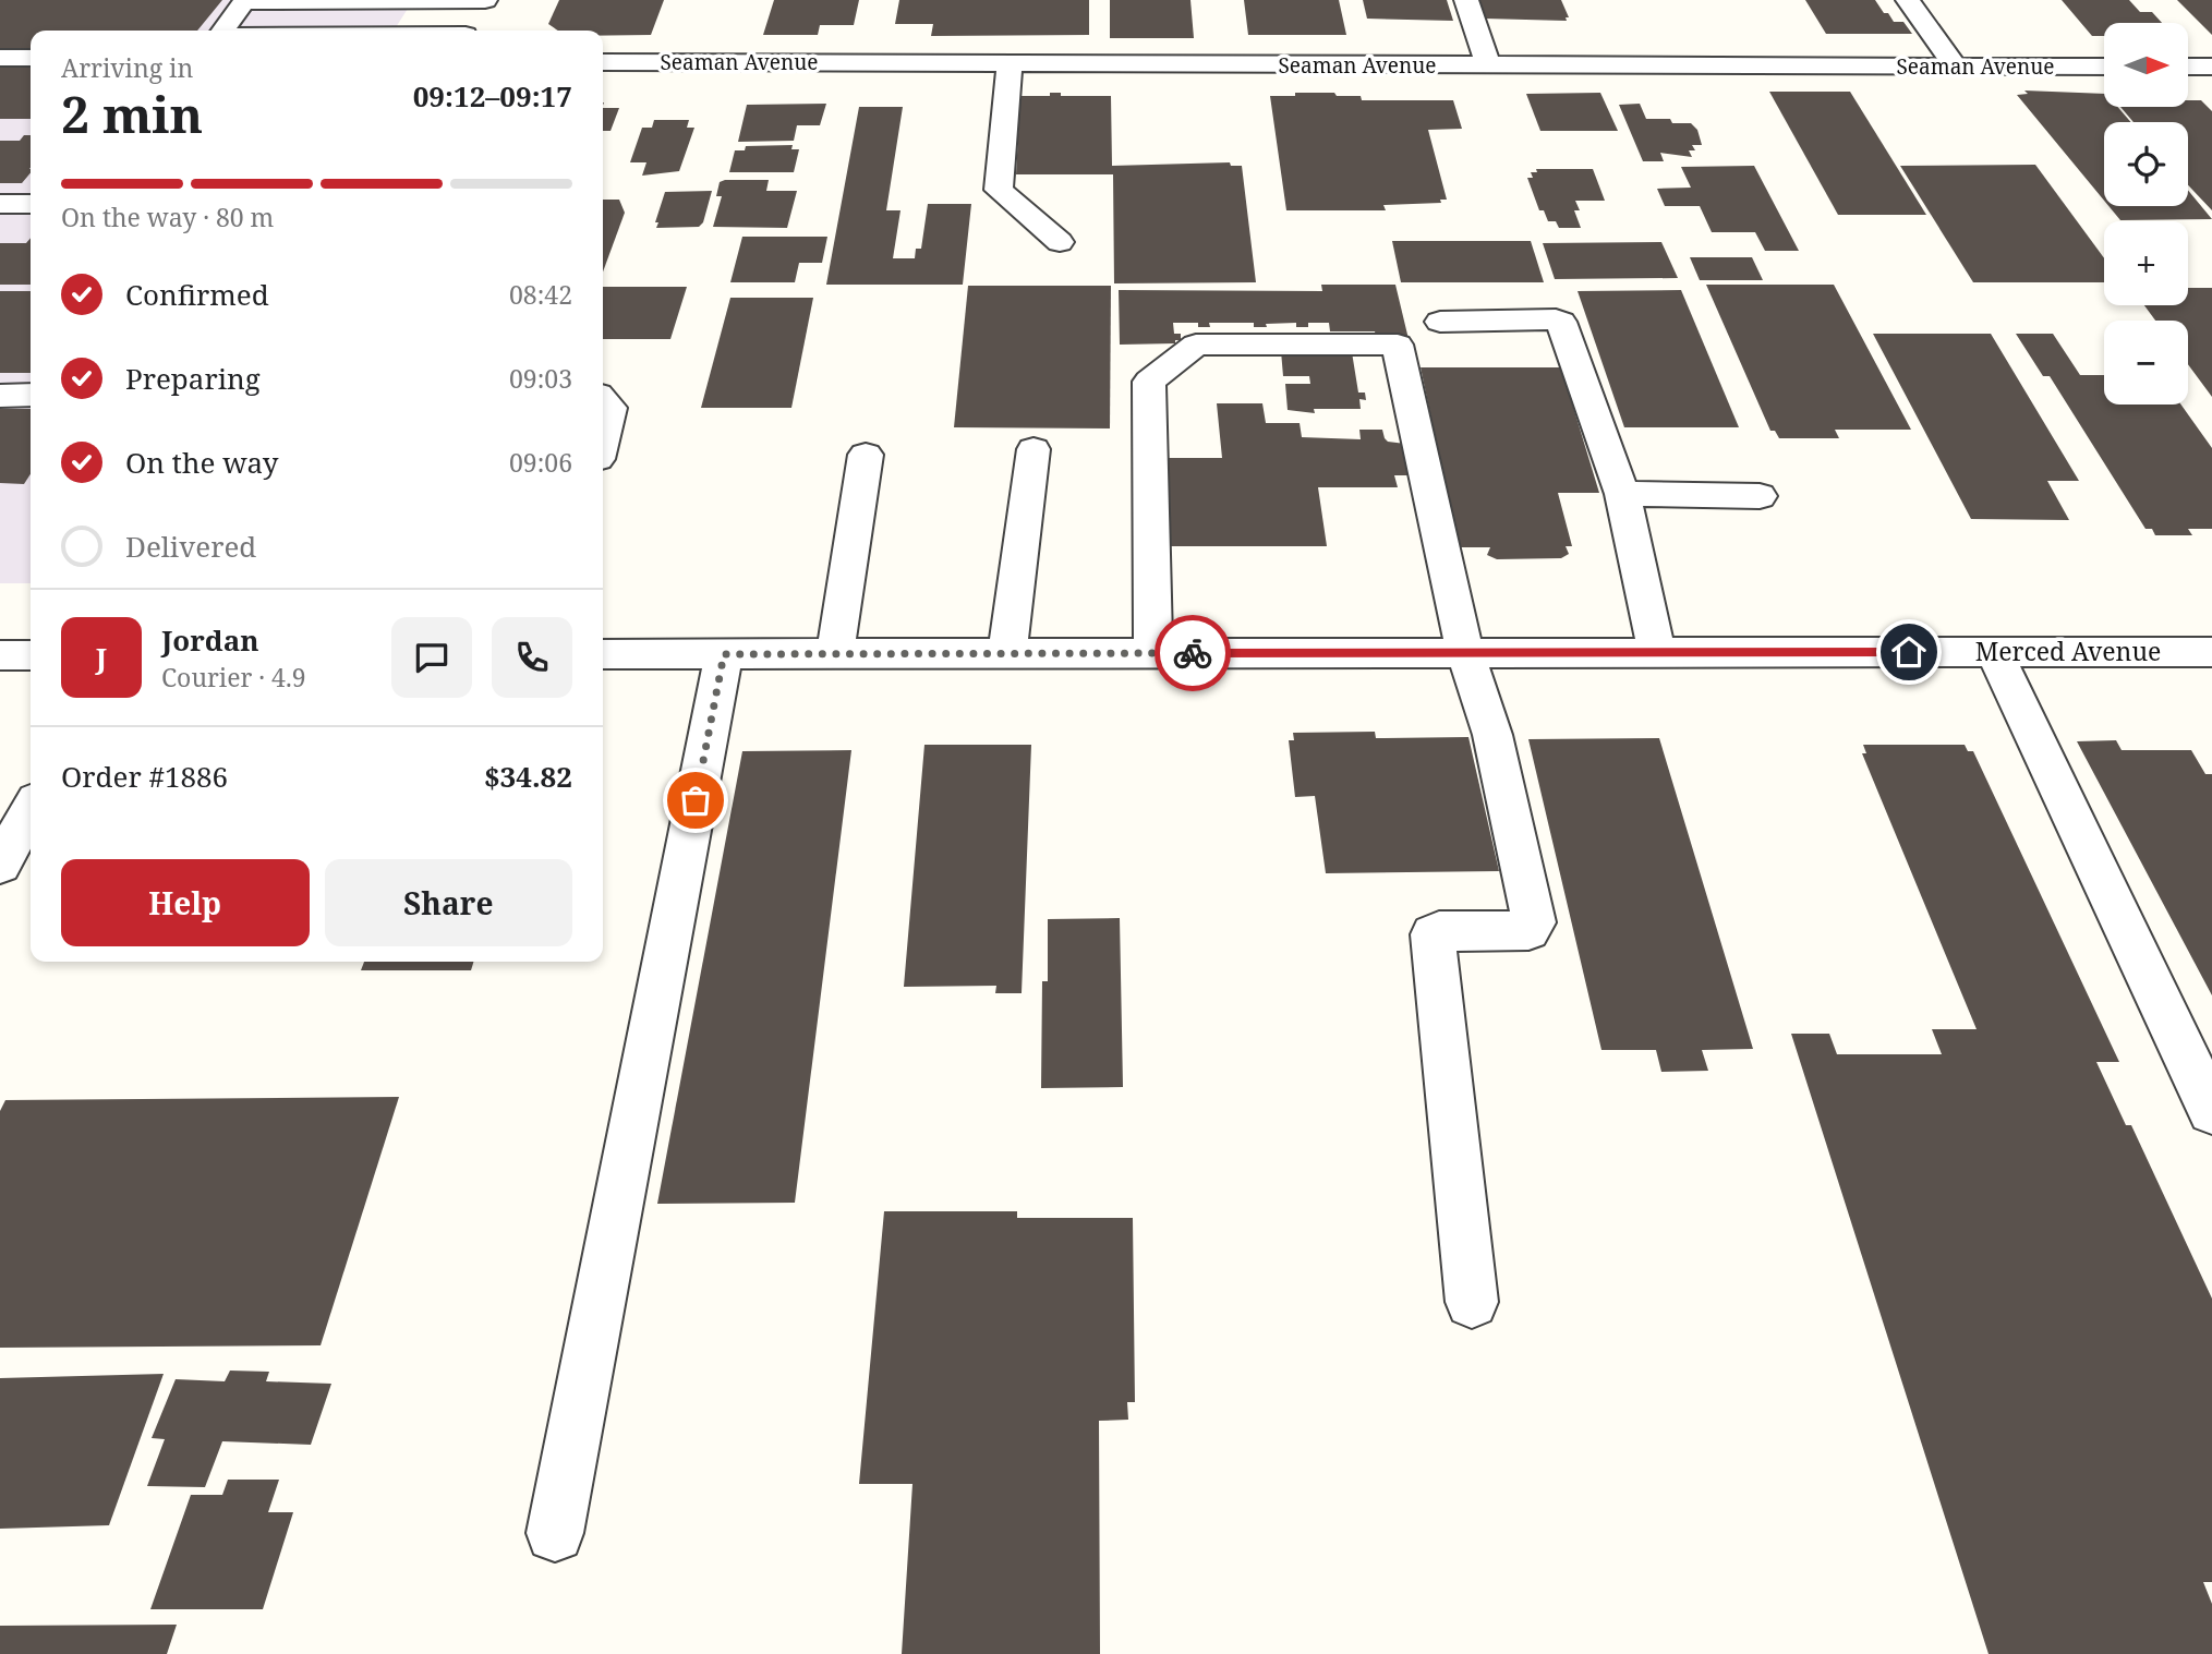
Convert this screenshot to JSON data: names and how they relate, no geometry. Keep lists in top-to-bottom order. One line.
{"streets":{"street":["Seaman Avenue","Merced Avenue"]},"north":"right","page":{"map_buttons":["+","−"],"heading":["2 min","Arriving in","09:12–09:17"],"panel":["Jordan","Courier · 4.9","Order #1886","$34.82"],"bar":"On the way · 80 m","list":[["Confirmed","08:42"],["Preparing","09:03"],["On the way","09:06"],"Delivered"],"round":"J","buttons":["Help","Share"]}}
